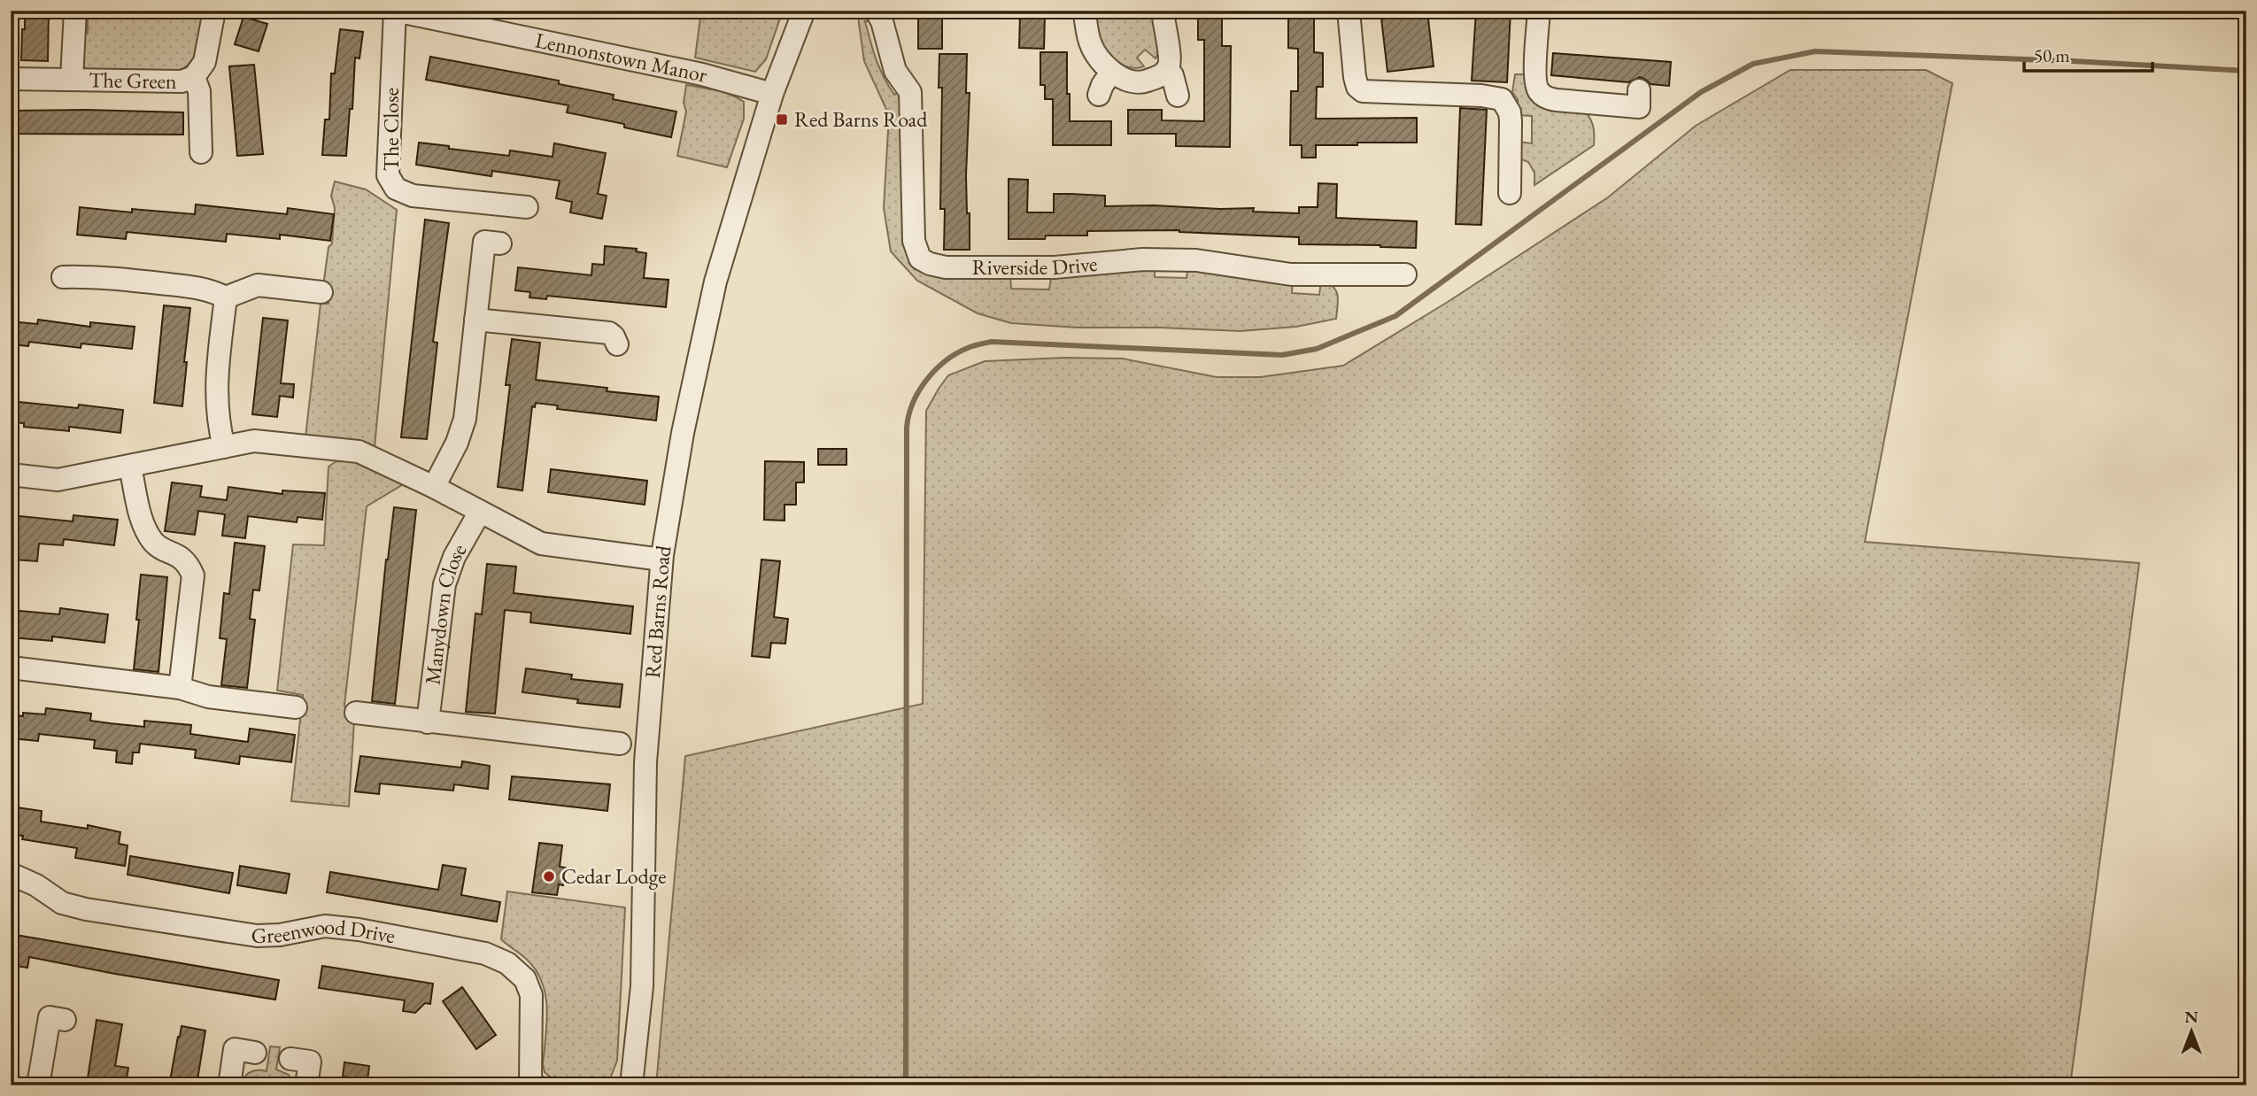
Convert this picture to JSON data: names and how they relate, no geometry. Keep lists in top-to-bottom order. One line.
{"streets":{"street":["Lennonstown Manor","The Green","The Close","Riverside Drive","Red Barns Road","Manydown Close","Greenwood Drive"]},"crossings":[["Lennonstown Manor","The Close"],["Lennonstown Manor","Red Barns Road"]],"places":{"transit":["Red Barns Road"],"other":["Cedar Lodge"]},"scale_bar":"50 m","north":"top"}
